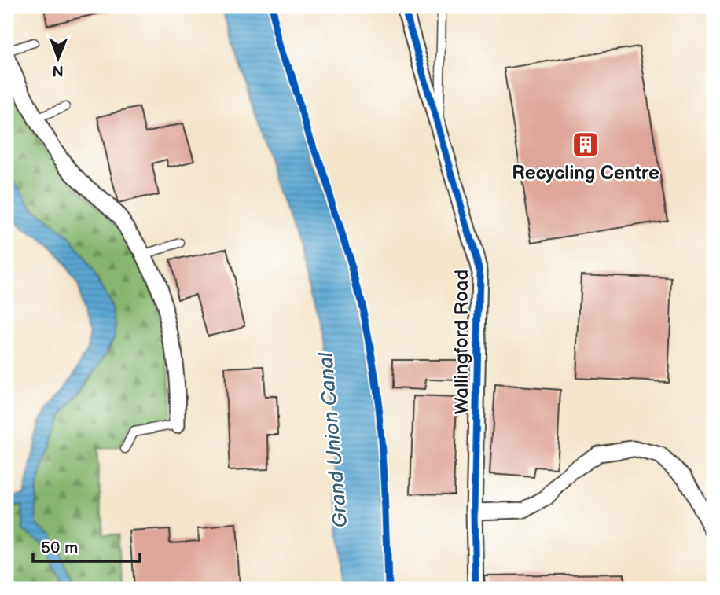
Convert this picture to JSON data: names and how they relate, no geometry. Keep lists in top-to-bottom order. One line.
{"streets":{"street":["Wallingford Road"]},"water":["Grand Union Canal"],"places":{"building":["Recycling Centre"]},"scale_bar":"50 m","north":"bottom"}
